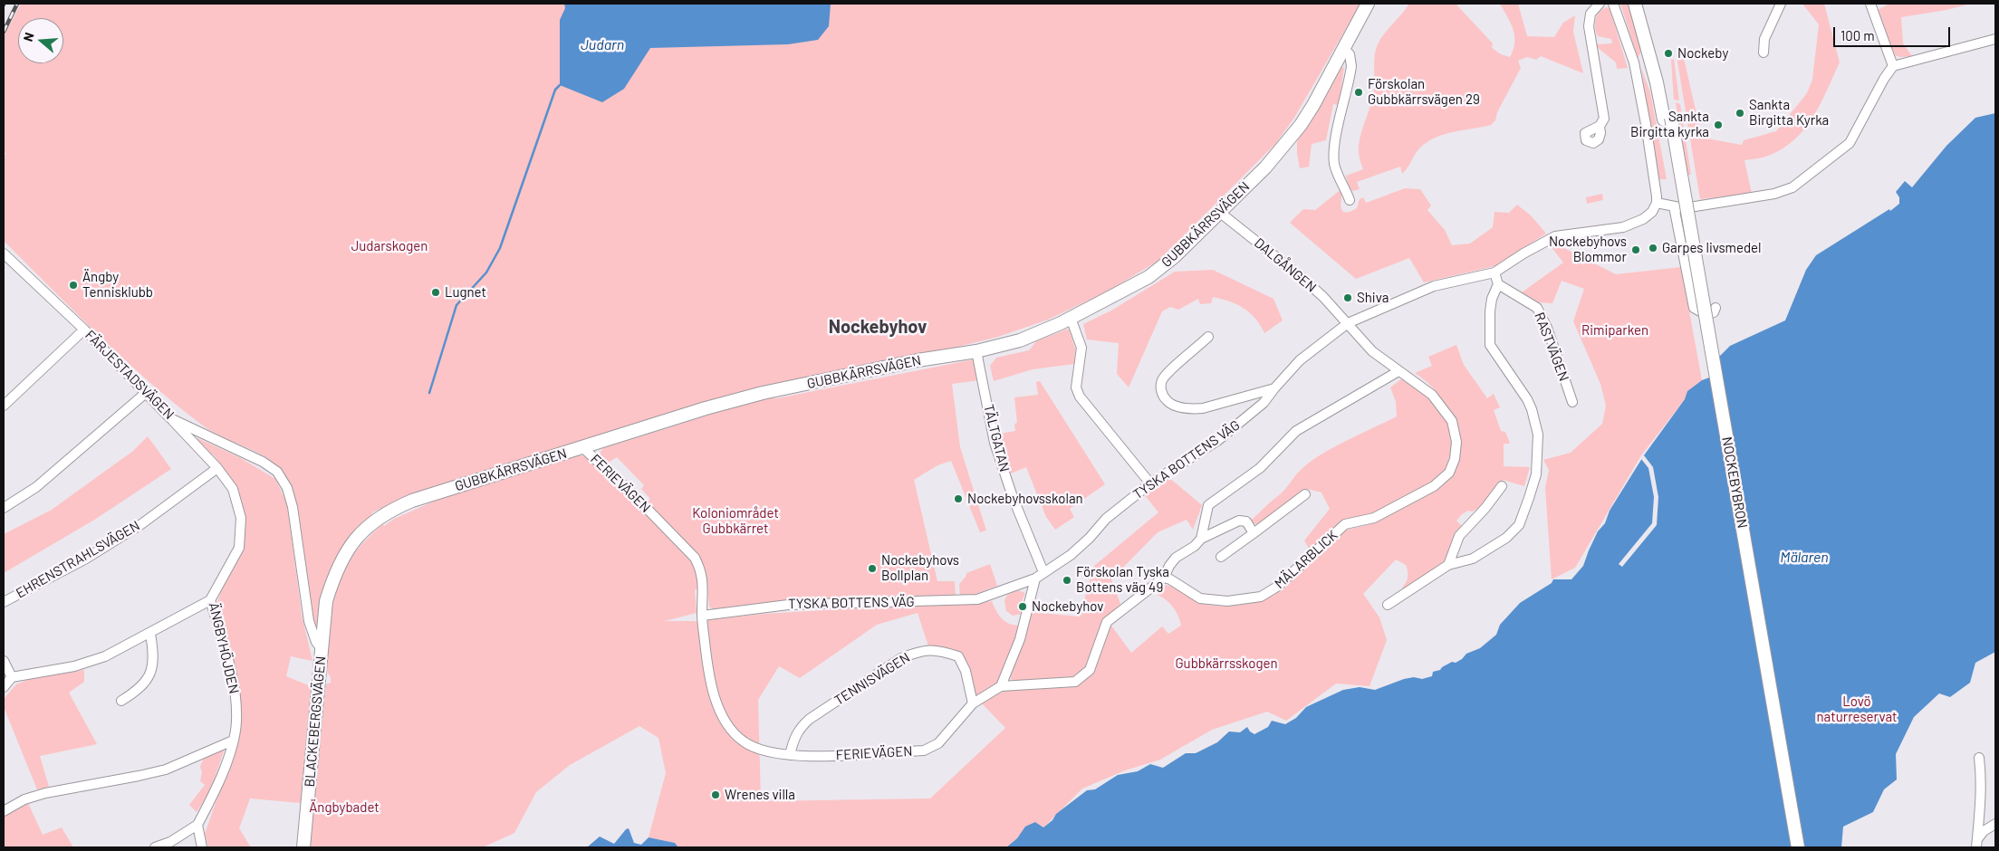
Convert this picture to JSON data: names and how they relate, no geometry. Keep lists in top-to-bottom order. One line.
{"streets":{"main road":["GUBBKÄRRSVÄGEN","NOCKEBYBRON","BLACKEBERGSVÄGEN"],"street":["DALGÅNGEN","RASTVÄGEN","FÄRJESTADSVÄGEN","TÄLTGATAN","TYSKA BOTTENS VÄG","FERIEVÄGEN","EHRENSTRAHLSVÄGEN","MÄLARBLICK","ÄNGBYHÖJDEN","TENNISVÄGEN"]},"crossings":[["GUBBKÄRRSVÄGEN","DALGÅNGEN"],["GUBBKÄRRSVÄGEN","FÄRJESTADSVÄGEN"],["GUBBKÄRRSVÄGEN","TÄLTGATAN"],["GUBBKÄRRSVÄGEN","FERIEVÄGEN"],["GUBBKÄRRSVÄGEN","BLACKEBERGSVÄGEN"],["DALGÅNGEN","TYSKA BOTTENS VÄG"],["DALGÅNGEN","MÄLARBLICK"],["FÄRJESTADSVÄGEN","ÄNGBYHÖJDEN"],["FÄRJESTADSVÄGEN","BLACKEBERGSVÄGEN"],["TÄLTGATAN","TYSKA BOTTENS VÄG"],["TYSKA BOTTENS VÄG","FERIEVÄGEN"],["TYSKA BOTTENS VÄG","MÄLARBLICK"],["FERIEVÄGEN","MÄLARBLICK"],["FERIEVÄGEN","TENNISVÄGEN"],["EHRENSTRAHLSVÄGEN","ÄNGBYHÖJDEN"]],"districts":["Nockebyhov"],"water":["Judarn","Mälaren"],"parks":["Judarskogen","Rimiparken","Koloniområdet Gubbkärret","Gubbkärrsskogen","Lovö naturreservat","Ängbybadet"],"places":["Nockeby","Förskolan Gubbkärrsvägen 29","Sankta Birgitta Kyrka","Sankta Birgitta kyrka","Garpes livsmedel","Nockebyhovs Blommor","Ängby Tennisklubb","Lugnet","Shiva","Nockebyhovsskolan","Nockebyhovs Bollplan","Förskolan Tyska Bottens väg 49","Nockebyhov","Wrenes villa"],"scale_bar":"100 m","north":"left"}
